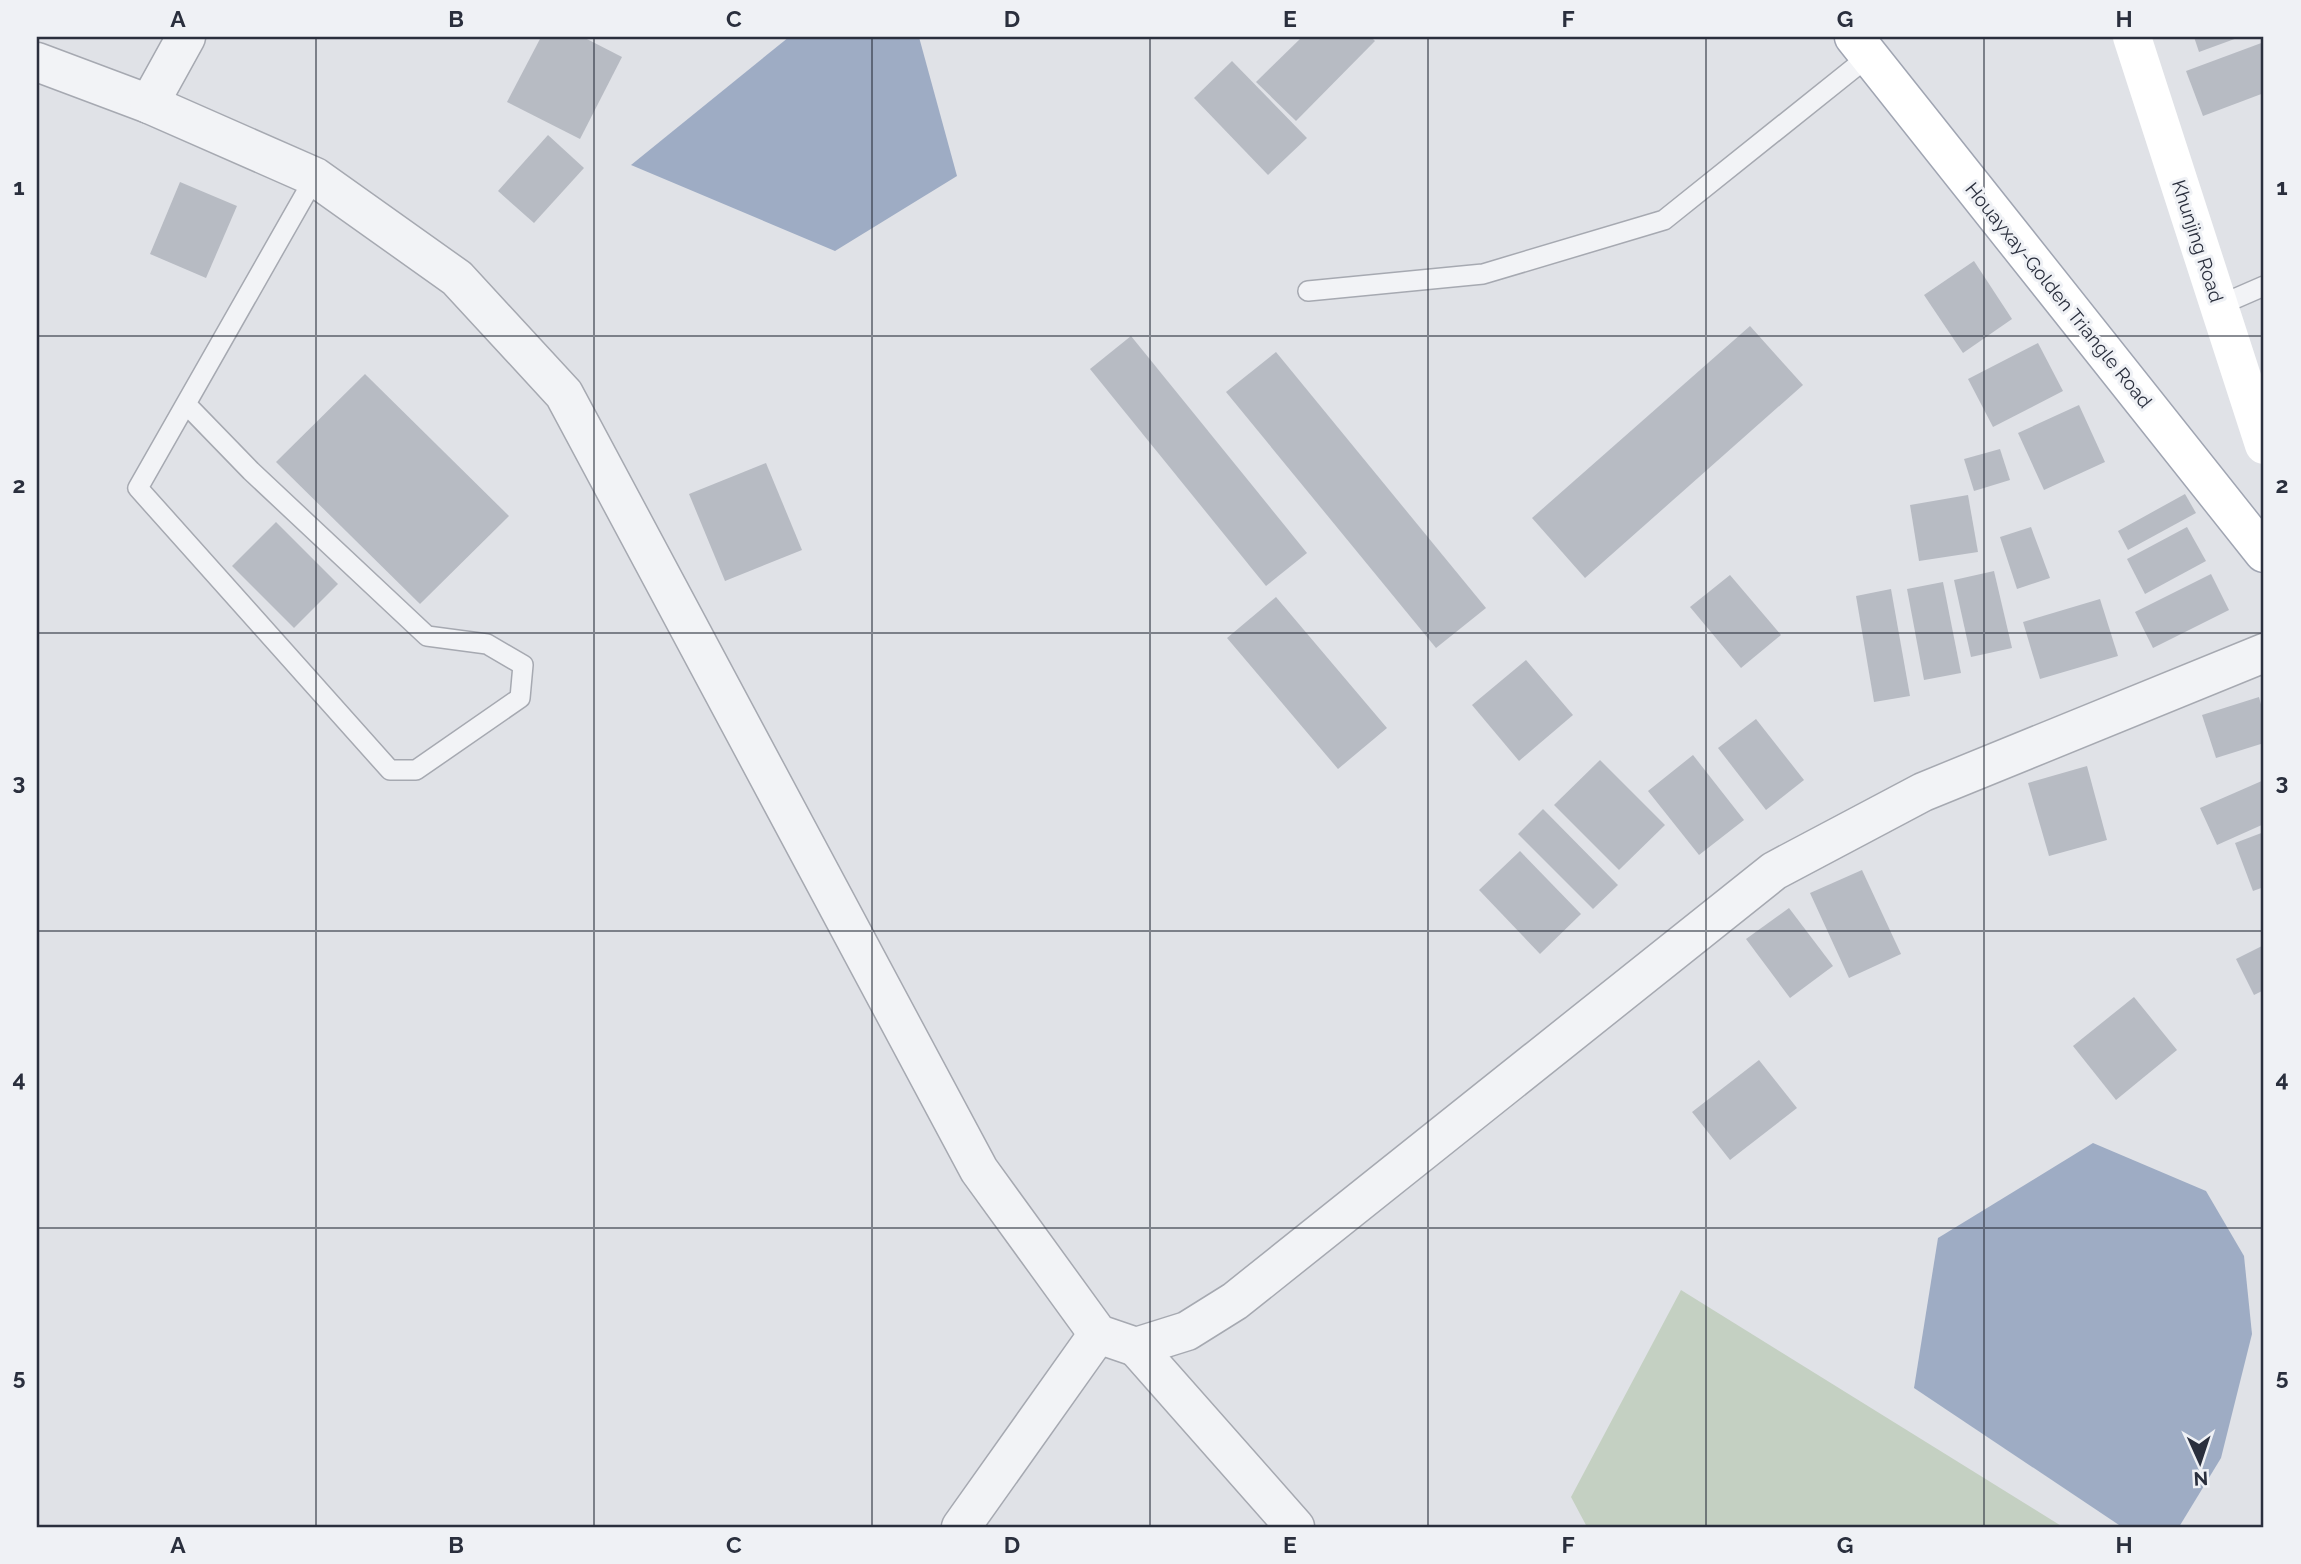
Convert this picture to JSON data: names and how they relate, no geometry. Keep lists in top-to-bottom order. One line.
{"streets":{"main road":["Khunjing Road","Houayxay-Golden Triangle Road"]},"north":"bottom","grid":{"columns":["A","B","C","D","E","F","G","H"],"rows":["1","2","3","4","5"]}}
